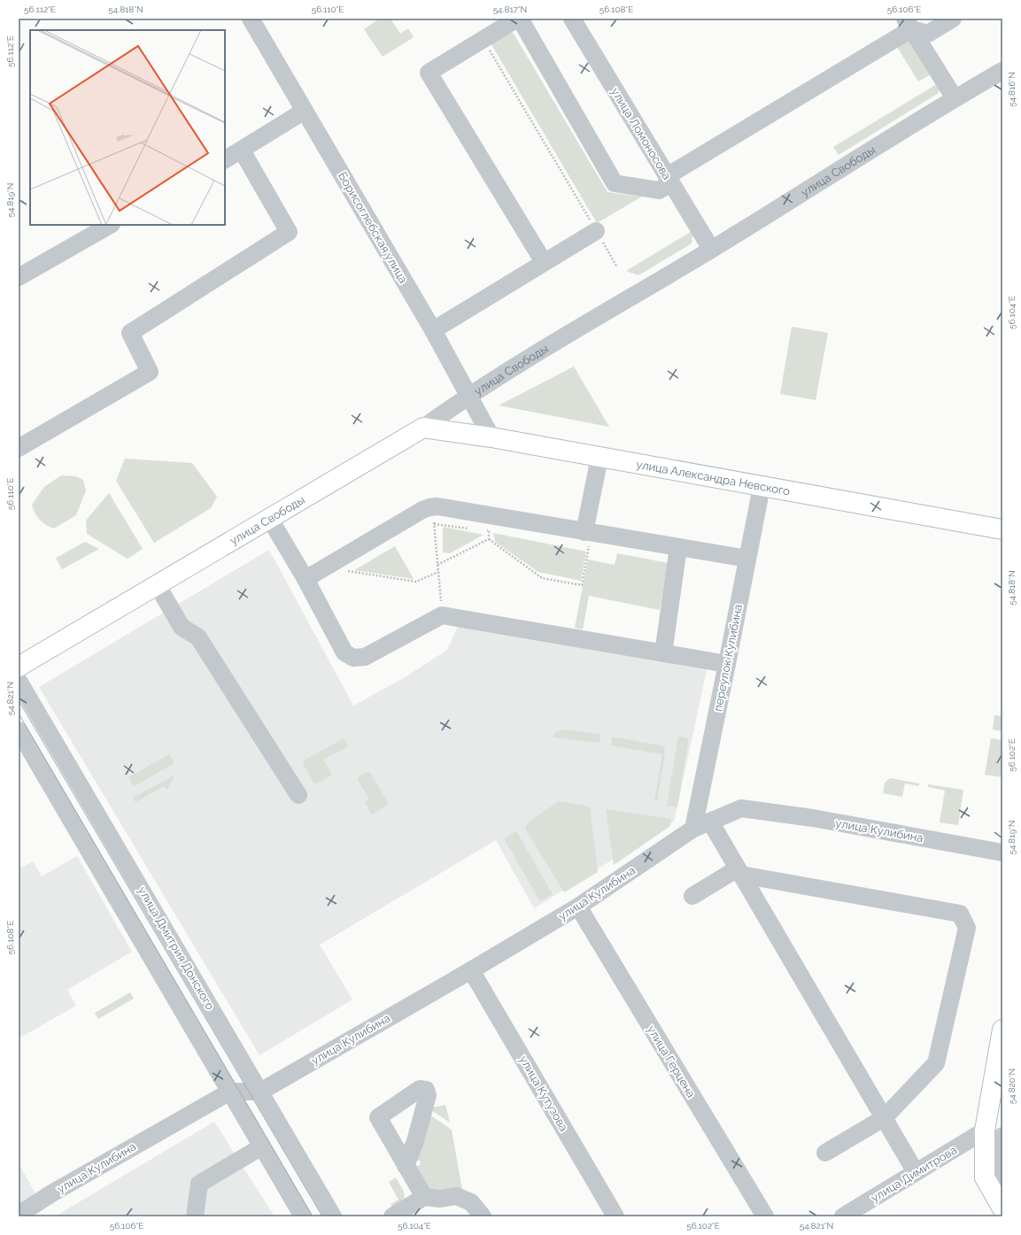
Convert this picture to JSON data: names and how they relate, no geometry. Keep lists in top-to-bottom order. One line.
{"streets":{"main road":["улица Свободы","улица Александра Невского"],"street":["улица Ломоносова","Борисоглебская улица","переулок Кулибина","улица Кулибина","улица Дмитрия Донского","улица Герцена","улица Кутузова","улица Димитрова"]},"crossings":[["улица Ломоносова","улица Свободы"],["улица Свободы","Борисоглебская улица"],["улица Свободы","улица Александра Невского"],["Борисоглебская улица","улица Александра Невского"],["улица Александра Невского","переулок Кулибина"],["переулок Кулибина","улица Кулибина"],["улица Кулибина","улица Дмитрия Донского"],["улица Кулибина","улица Герцена"],["улица Кулибина","улица Кутузова"]],"coordinates":["56.112°E","54.818°N","56.110°E","54.817°N","56.108°E","56.106°E","54.816°N","54.819°N","56.104°E","54.821°N","56.102°E","54.820°N"]}
